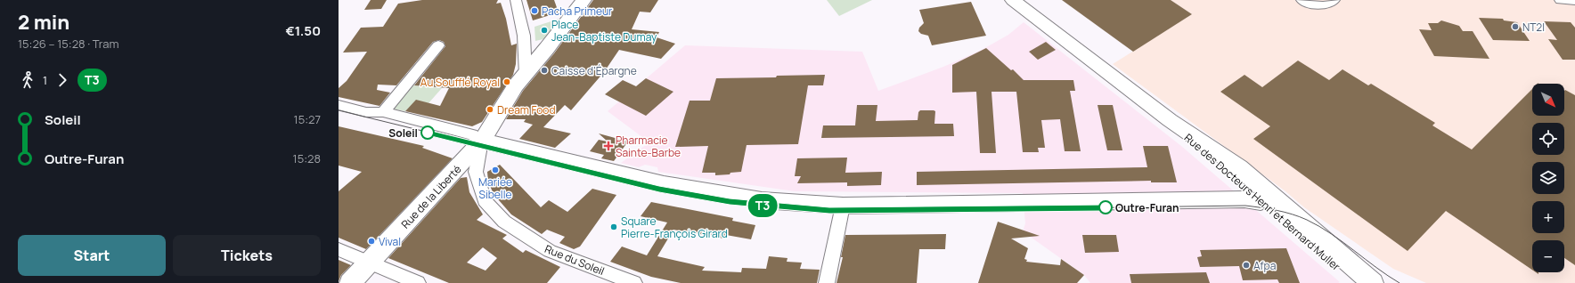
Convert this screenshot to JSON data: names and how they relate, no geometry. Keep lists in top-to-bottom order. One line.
{"streets":{"main road":["Rue de la Liberté","Rue des Docteurs Henri et Bernard Muller"],"street":["Rue du Soleil"]},"crossings":[["Rue de la Liberté","Rue du Soleil"]],"places":{"other":["Pacha Primeur","NT2I","Place Jean-Baptiste Dumay","Caisse d'Épargne","Au Soufflé Royal","Dream Food","Soleil","Mariée Sibelle","Outre-Furan","Square Pierre-François Girard","Vival","Afpa"],"health":["Pharmacie Sainte-Barbe"]},"lines":["tram line T3"],"north":"bottom right","page":{"heading":["2 min","15:26 – 15:28 · Tram","€1.50"],"on_map":"T3","legs":["1","T3"],"map_buttons":["+","−"],"list":[{"name":"Soleil","value":"15:27"},{"name":"Outre-Furan","value":"15:28"}],"buttons":["Start","Tickets"]}}
